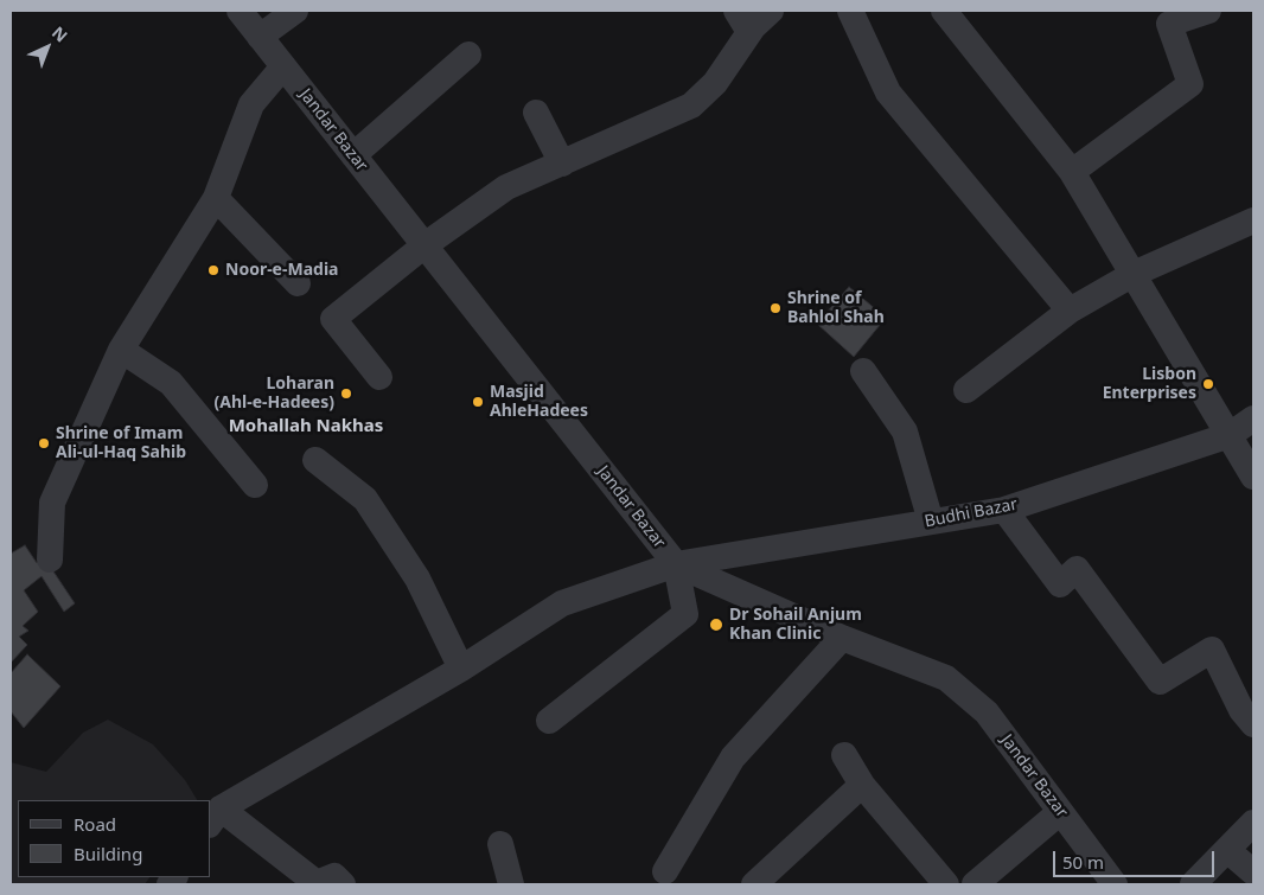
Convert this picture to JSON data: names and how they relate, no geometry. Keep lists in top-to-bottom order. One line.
{"streets":{"street":["Jandar Bazar","Budhi Bazar"]},"crossings":[["Jandar Bazar","Budhi Bazar"]],"districts":["Mohallah Nakhas"],"places":["Noor-e-Madia","Shrine of Bahlol Shah","Lisbon Enterprises","Loharan (Ahl-e-Hadees)","Masjid AhleHadees","Shrine of Imam Ali-ul-Haq Sahib","Dr Sohail Anjum Khan Clinic"],"legend":["Road","Building"],"scale_bar":"50 m","north":"top right"}
